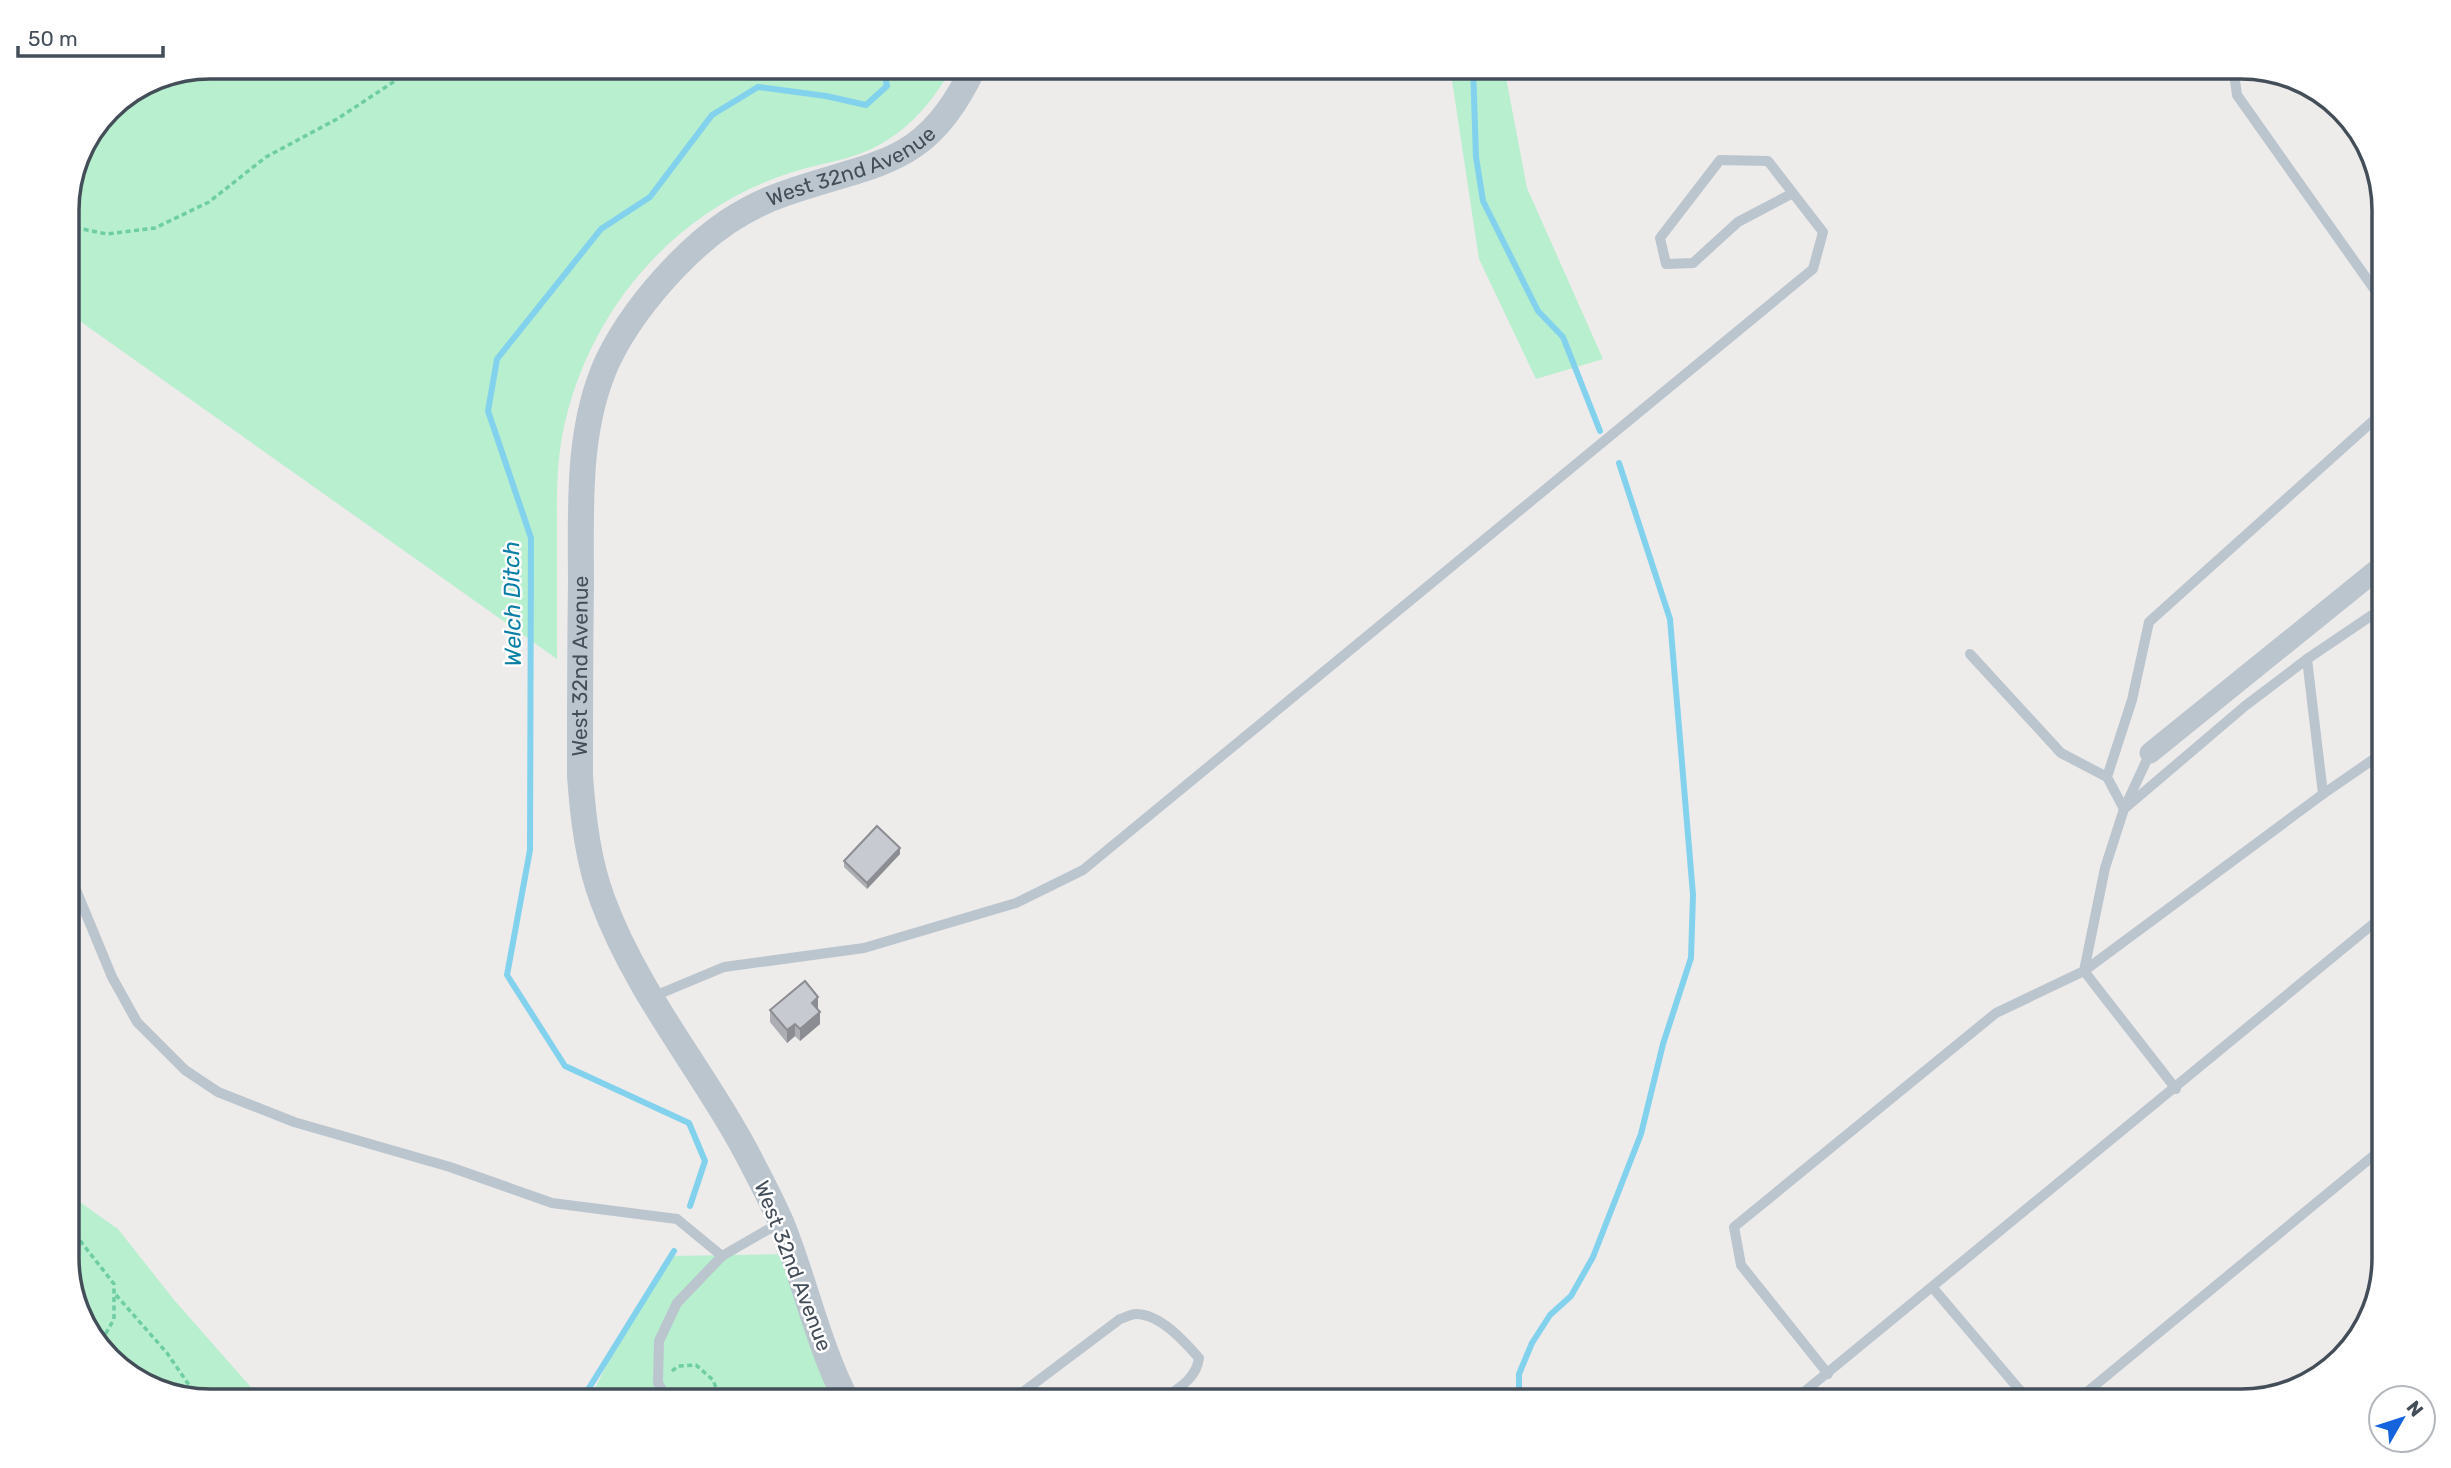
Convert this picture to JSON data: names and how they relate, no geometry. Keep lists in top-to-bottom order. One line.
{"streets":{"street":["West 32nd Avenue"]},"water":["Welch Ditch"],"scale_bar":"50 m","north":"top right"}
